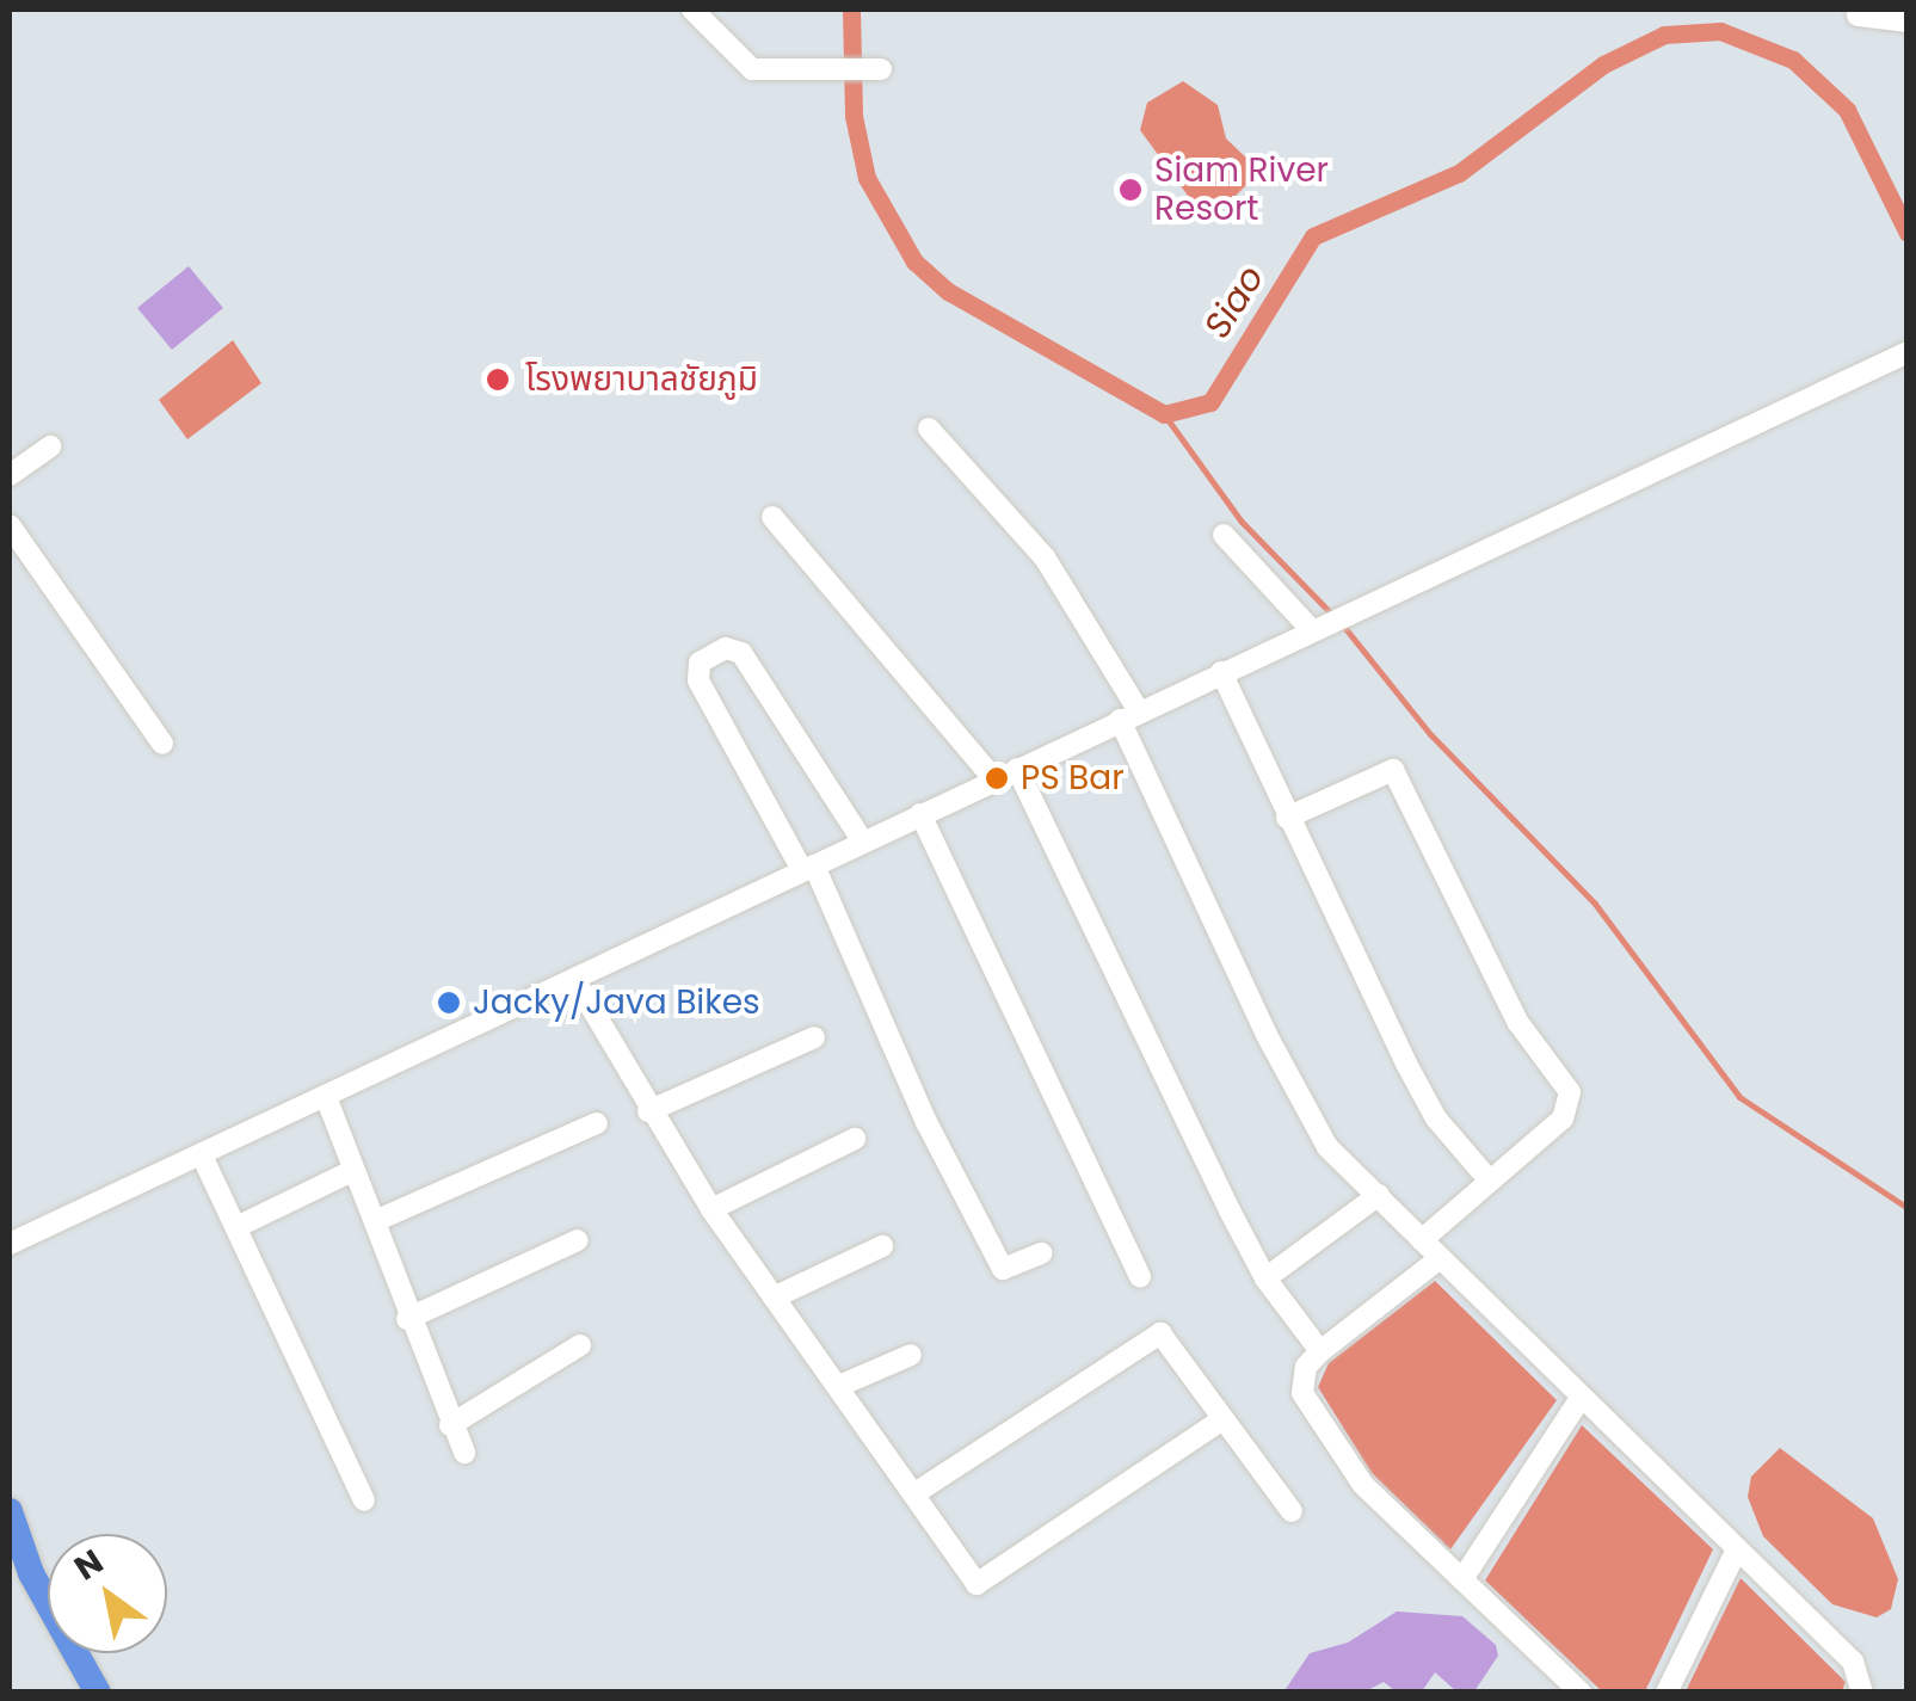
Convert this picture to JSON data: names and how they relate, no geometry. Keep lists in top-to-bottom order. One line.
{"water":["Siao"],"places":["Siam River Resort","โรงพยาบาลชัยภูมิ","PS Bar","Jacky/Java Bikes"],"north":"top left"}
